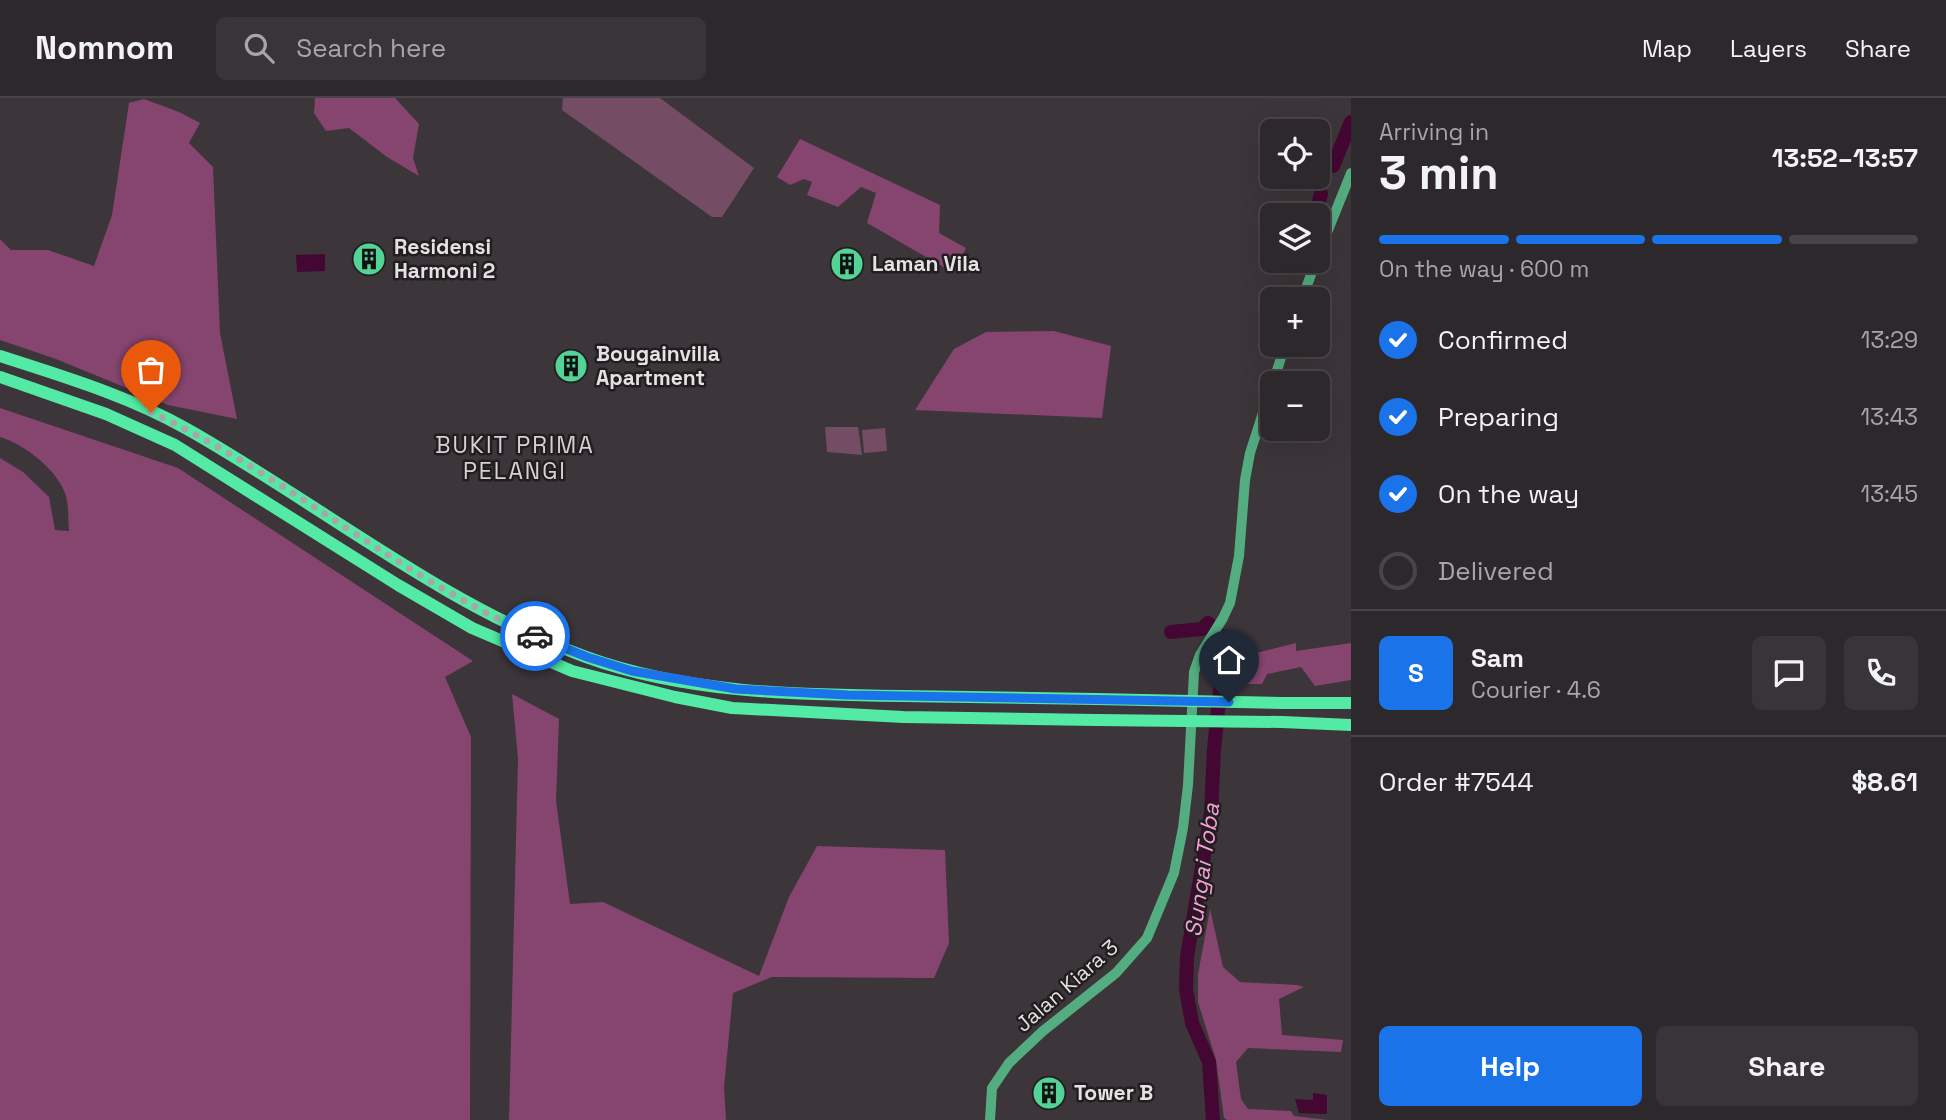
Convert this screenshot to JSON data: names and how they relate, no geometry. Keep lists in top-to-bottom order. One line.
{"streets":{"street":["Jalan Kiara 3"]},"districts":["BUKIT PRIMA PELANGI"],"water":["Sungai Toba"],"places":{"building":["Residensi Harmoni 2","Laman Vila","Bougainvilla Apartment","Tower B"]},"page":{"header":"Nomnom","search":"Search here","nav":["Map","Layers","Share"],"heading":["3 min","Arriving in","13:52–13:57"],"panel":["Sam","Courier · 4.6","Order #7544","$8.61"],"map_buttons":["+","−"],"bar":"On the way · 600 m","list":[["Confirmed","13:29"],["Preparing","13:43"],["On the way","13:45"],"Delivered"],"round":"S","buttons":["Help","Share"]}}
